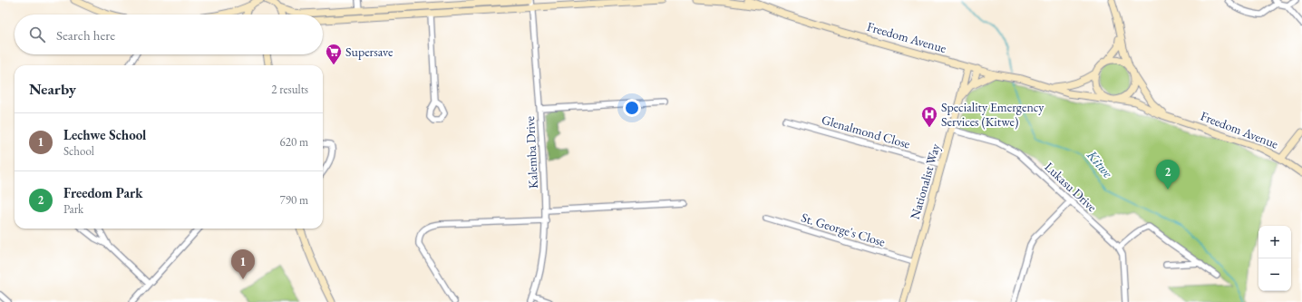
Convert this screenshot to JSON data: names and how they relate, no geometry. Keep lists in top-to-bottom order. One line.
{"streets":{"main road":["Freedom Avenue","Nationalist Way"],"street":["Glenalmond Close","Kalemba Drive","Lukasu Drive","St. George's Close"]},"crossings":[["Freedom Avenue","Nationalist Way"],["Glenalmond Close","Nationalist Way"],["Nationalist Way","Lukasu Drive"],["Nationalist Way","St. George's Close"]],"water":["Kitwe"],"places":{"supermarket":["Supersave"],"hospital":["Speciality Emergency Services (Kitwe)"]},"page":{"search":"Search here","heading":["Nearby","2 results"],"list":[{"mark":"1","name":"Lechwe School","note":"School","value":"620 m"},{"mark":"2","name":"Freedom Park","note":"Park","value":"790 m"}],"pins":["2","1"],"map_buttons":["+","−"]}}
